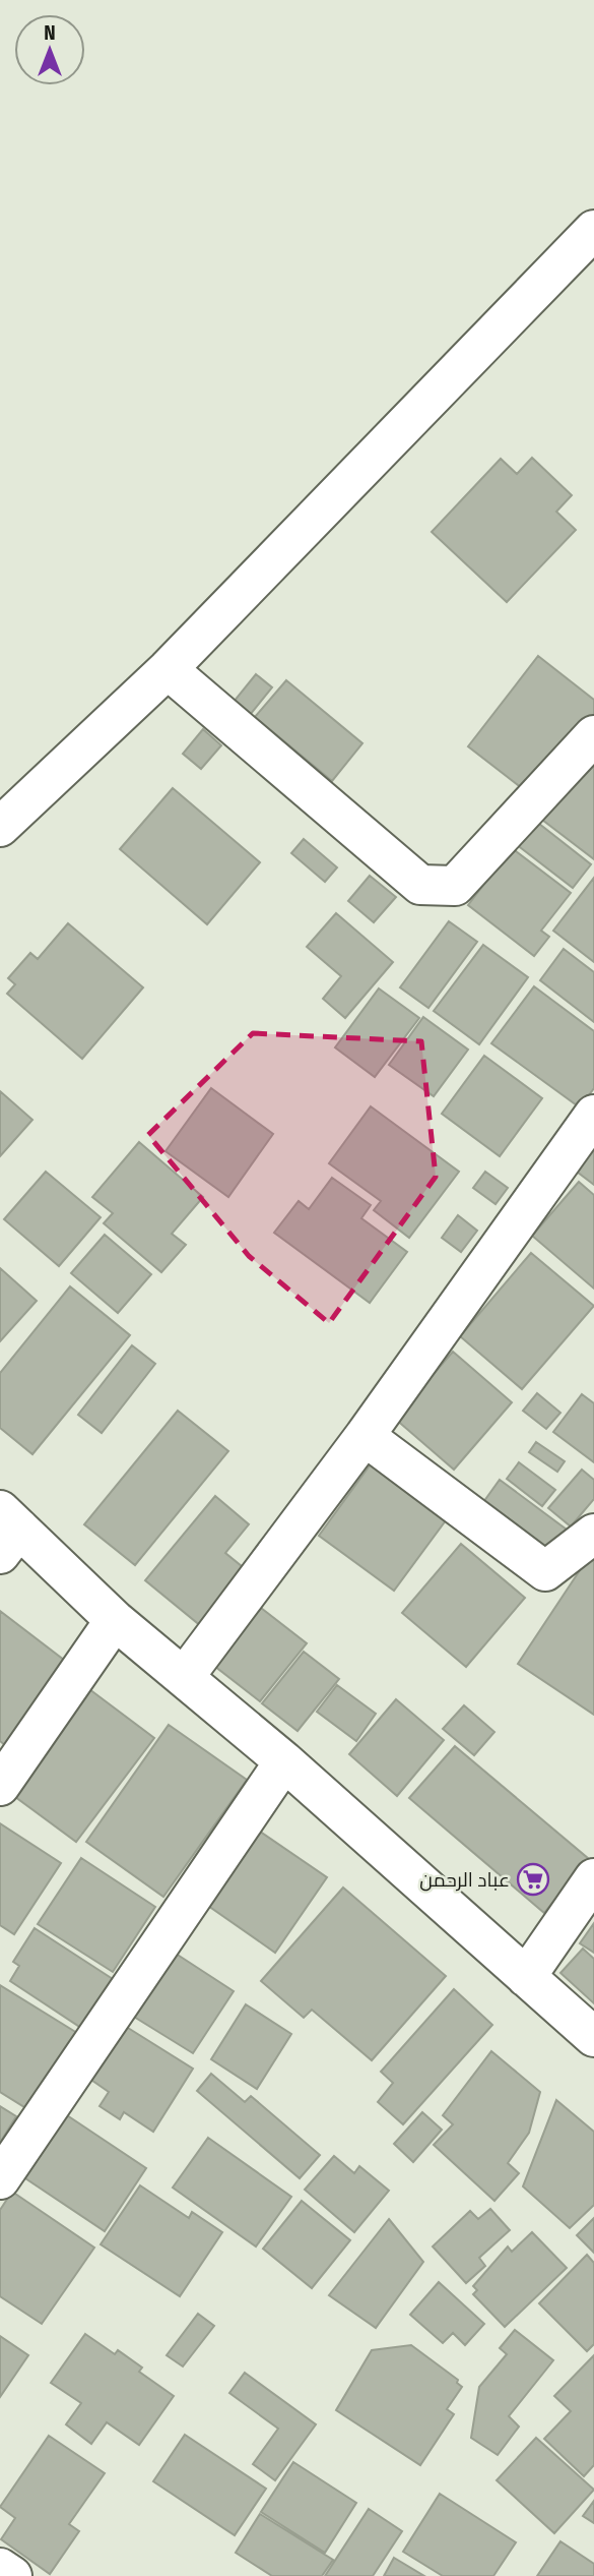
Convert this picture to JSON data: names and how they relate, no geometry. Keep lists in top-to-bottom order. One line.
{"places":{"supermarket":["عباد الرحمن"]},"north":"top"}
